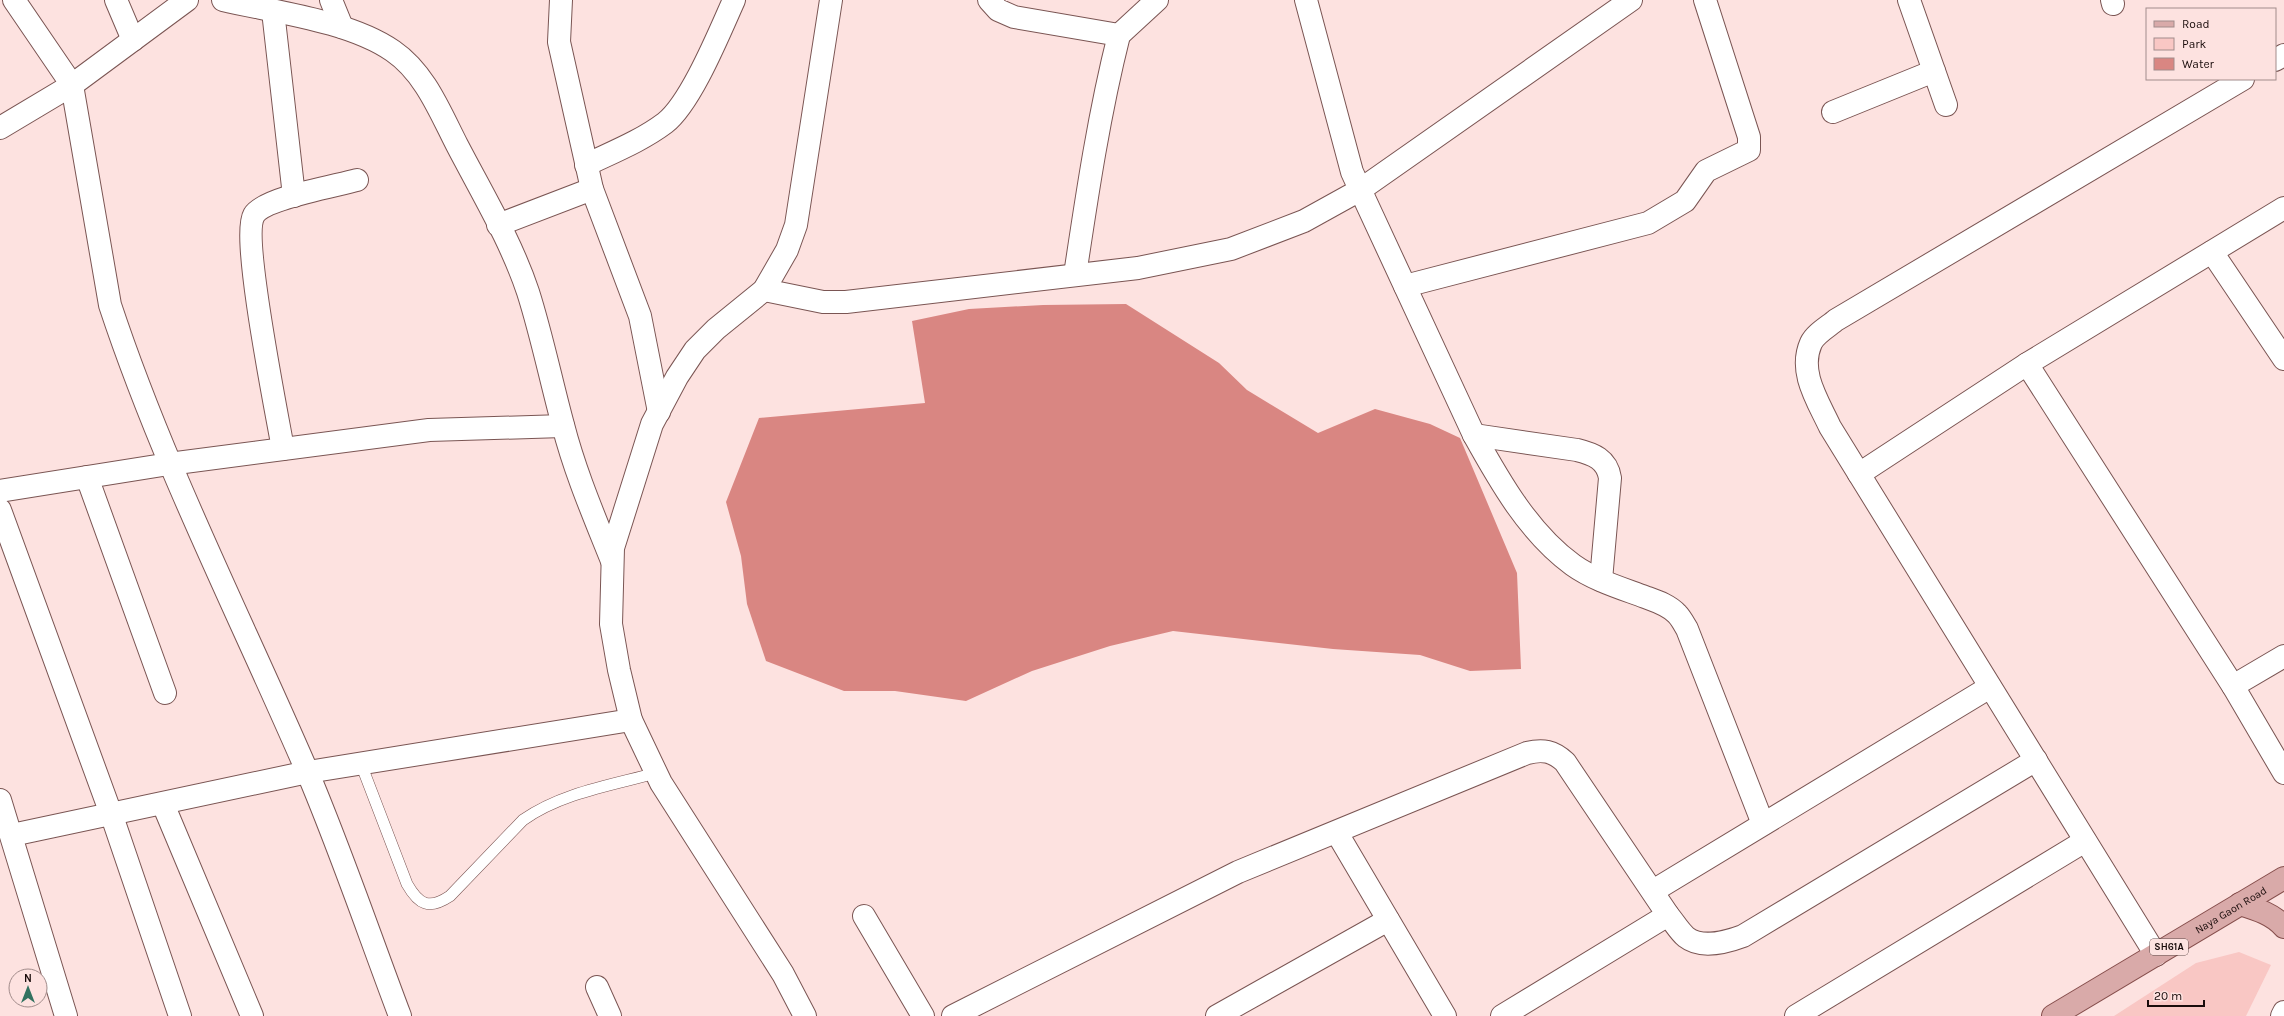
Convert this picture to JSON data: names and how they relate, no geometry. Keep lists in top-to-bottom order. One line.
{"streets":{"main road":["Naya Gaon Road","SH61A"]},"legend":["Road","Park","Water"],"scale_bar":"20 m","north":"top"}
